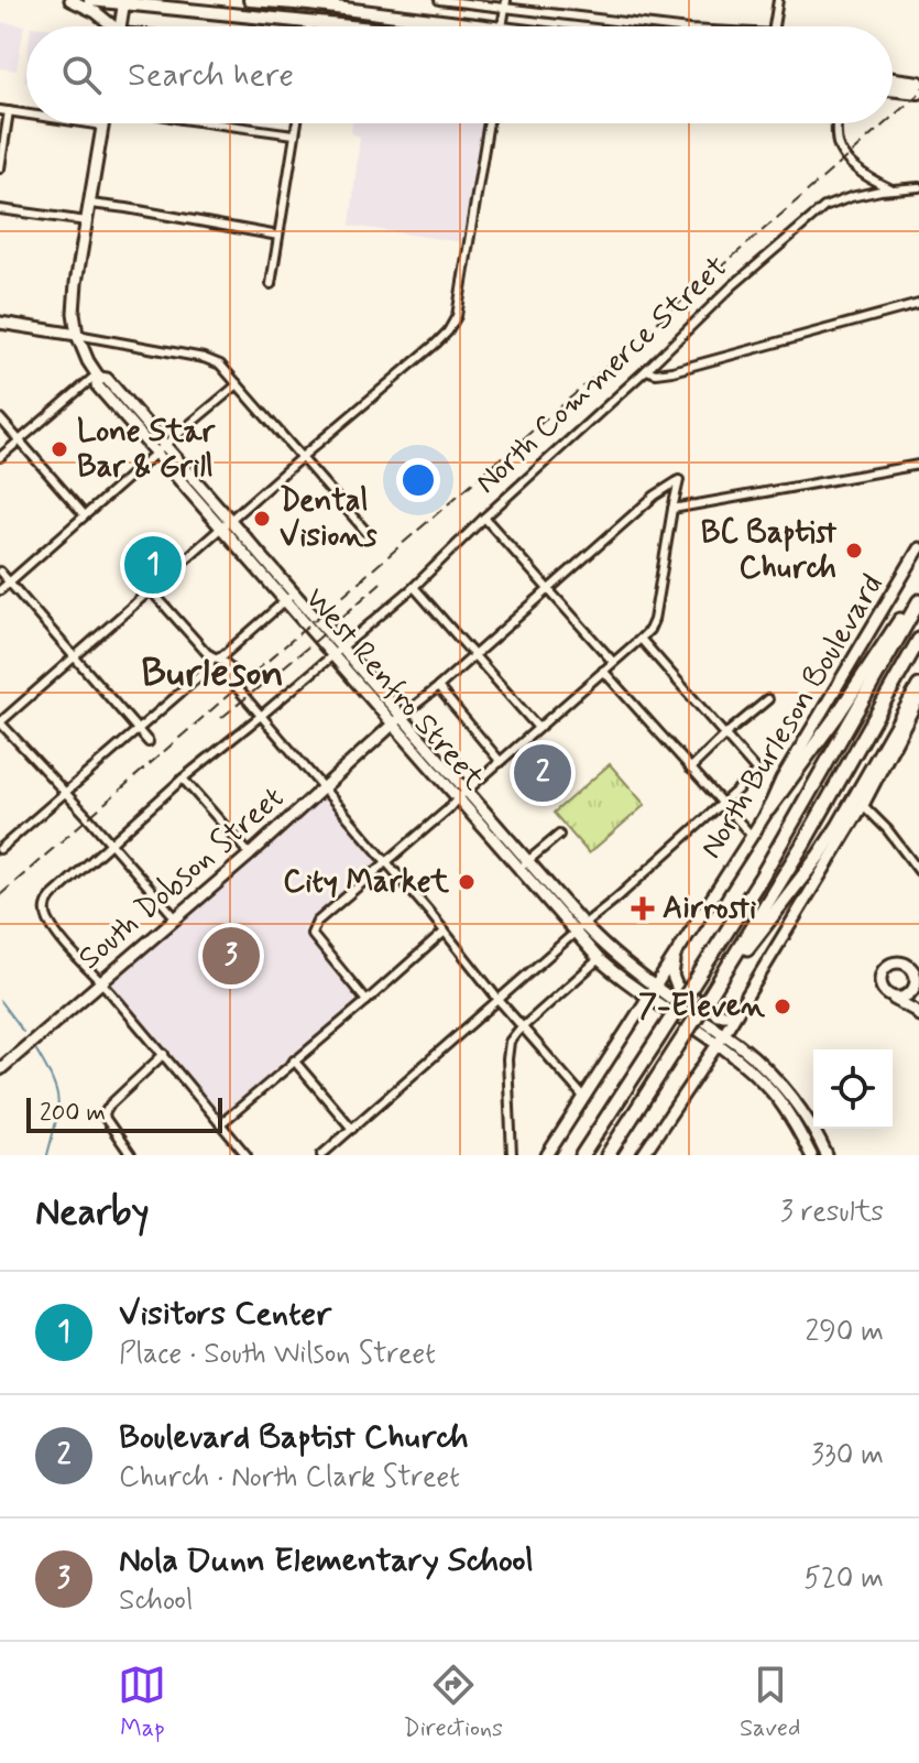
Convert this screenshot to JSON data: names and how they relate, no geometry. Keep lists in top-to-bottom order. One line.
{"streets":{"main road":["West Renfro Street","North Burleson Boulevard","South Dobson Street"],"street":["North Commerce Street"]},"crossings":[["North Commerce Street","West Renfro Street"],["North Commerce Street","South Dobson Street"],["West Renfro Street","South Dobson Street"]],"districts":["Burleson"],"places":{"other":["Lone Star Bar & Grill","Dental Visions","BC Baptist Church","City Market","7-Eleven"],"health":["Airrosti"]},"scale_bar":"200 m","page":{"search":"Search here","pins":["1","2","3"],"scale":"200 m","heading":["Nearby","3 results"],"list":[{"mark":"1","name":"Visitors Center","note":"Place · South Wilson Street","value":"290 m"},{"mark":"2","name":"Boulevard Baptist Church","note":"Church · North Clark Street","value":"330 m"},{"mark":"3","name":"Nola Dunn Elementary School","note":"School","value":"520 m"}],"nav":["Map","Directions","Saved"]}}
